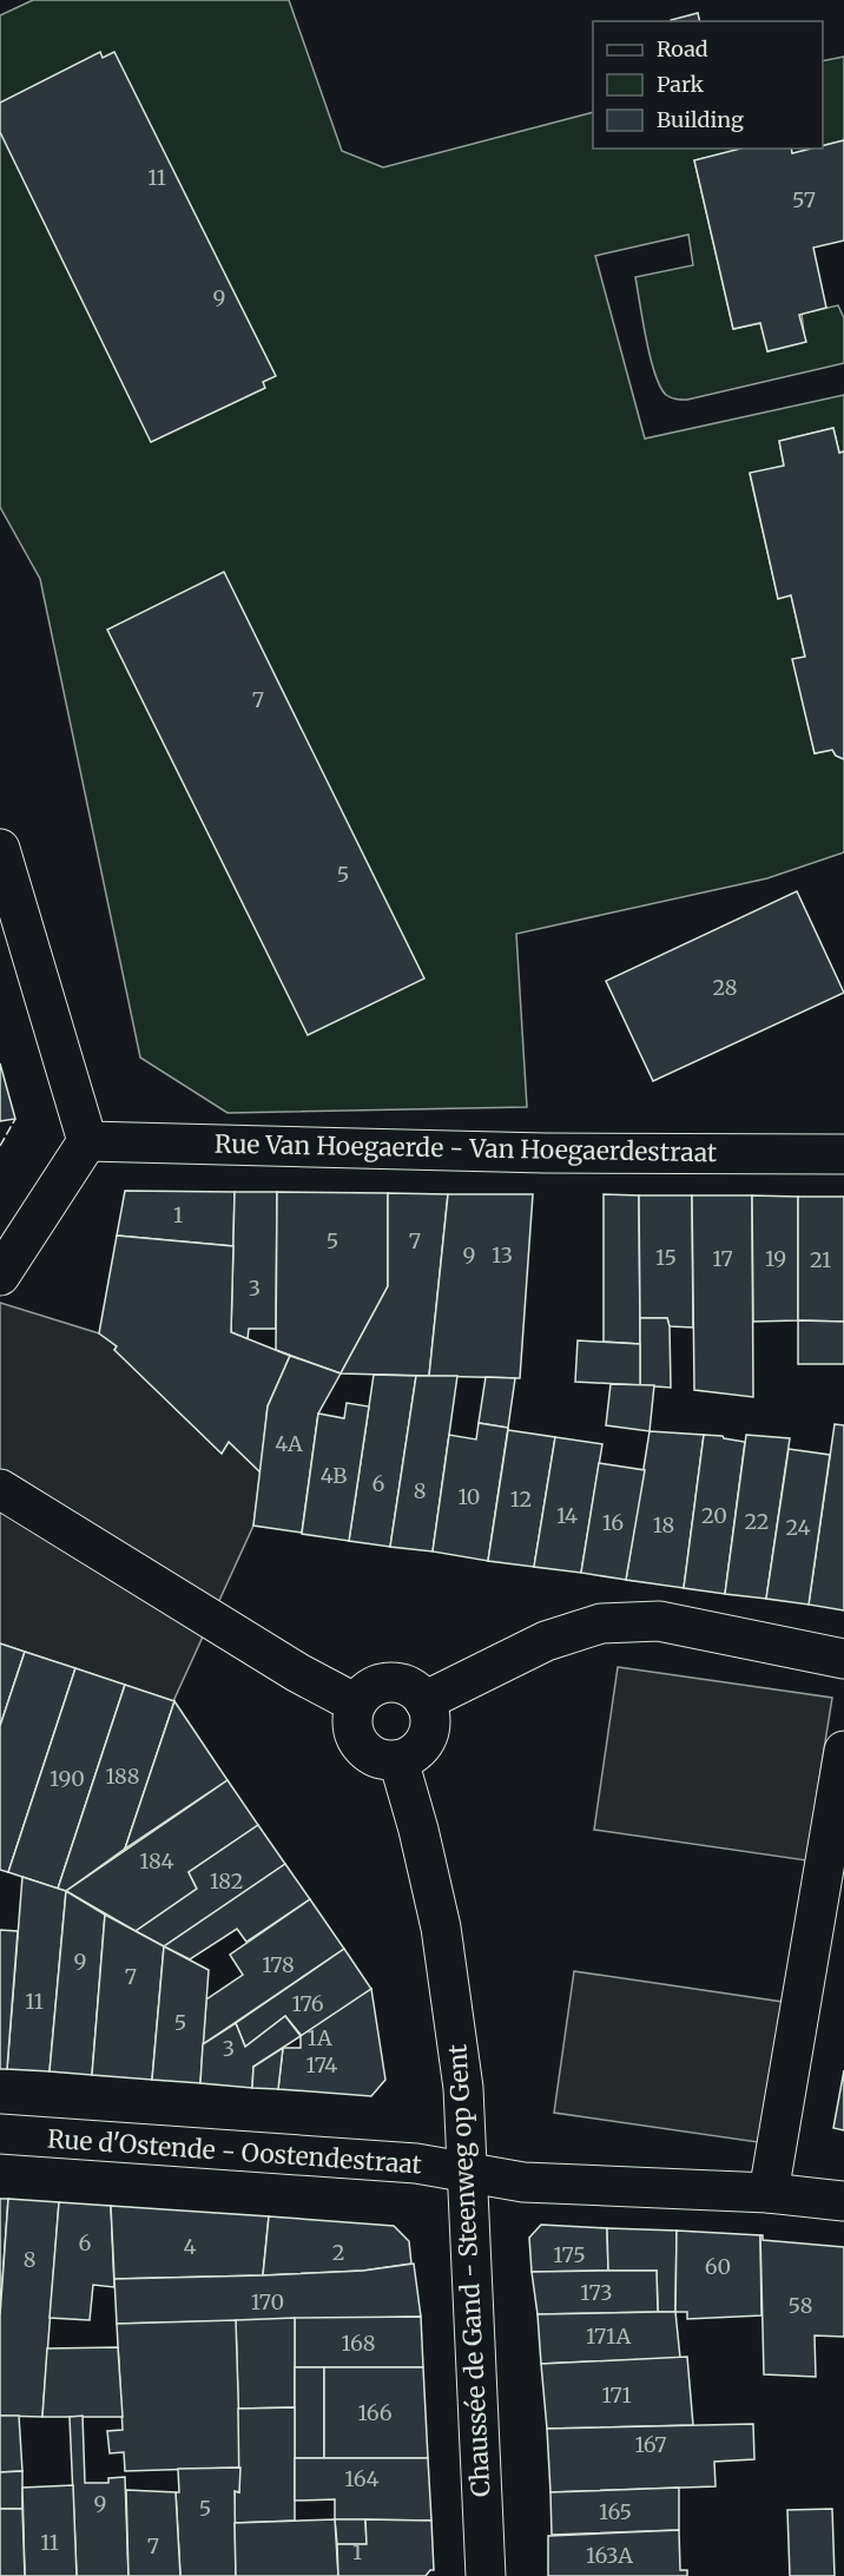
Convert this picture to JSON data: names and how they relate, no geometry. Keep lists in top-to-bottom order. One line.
{"streets":{"street":["Rue Van Hoegaerde - Van Hoegaerdestraat","Rue d'Ostende - Oostendestraat","Chaussée de Gand - Steenweg op Gent"]},"crossings":[["Rue d'Ostende - Oostendestraat","Chaussée de Gand - Steenweg op Gent"]],"house_numbers":["11","57","9","7","5","28","1","5","7","9","13","15","17","19","21","3","4A","4B","6","8","10","12","14","20","22","16","18","24","188","190","184","182","9","178","7","11","176","5","1A","3","174","6","4","2","175","8","60","173","170","58","171A","168","171","166","167","164","9","5","165","11","7","1","163A"],"legend":["Road","Park","Building"]}
